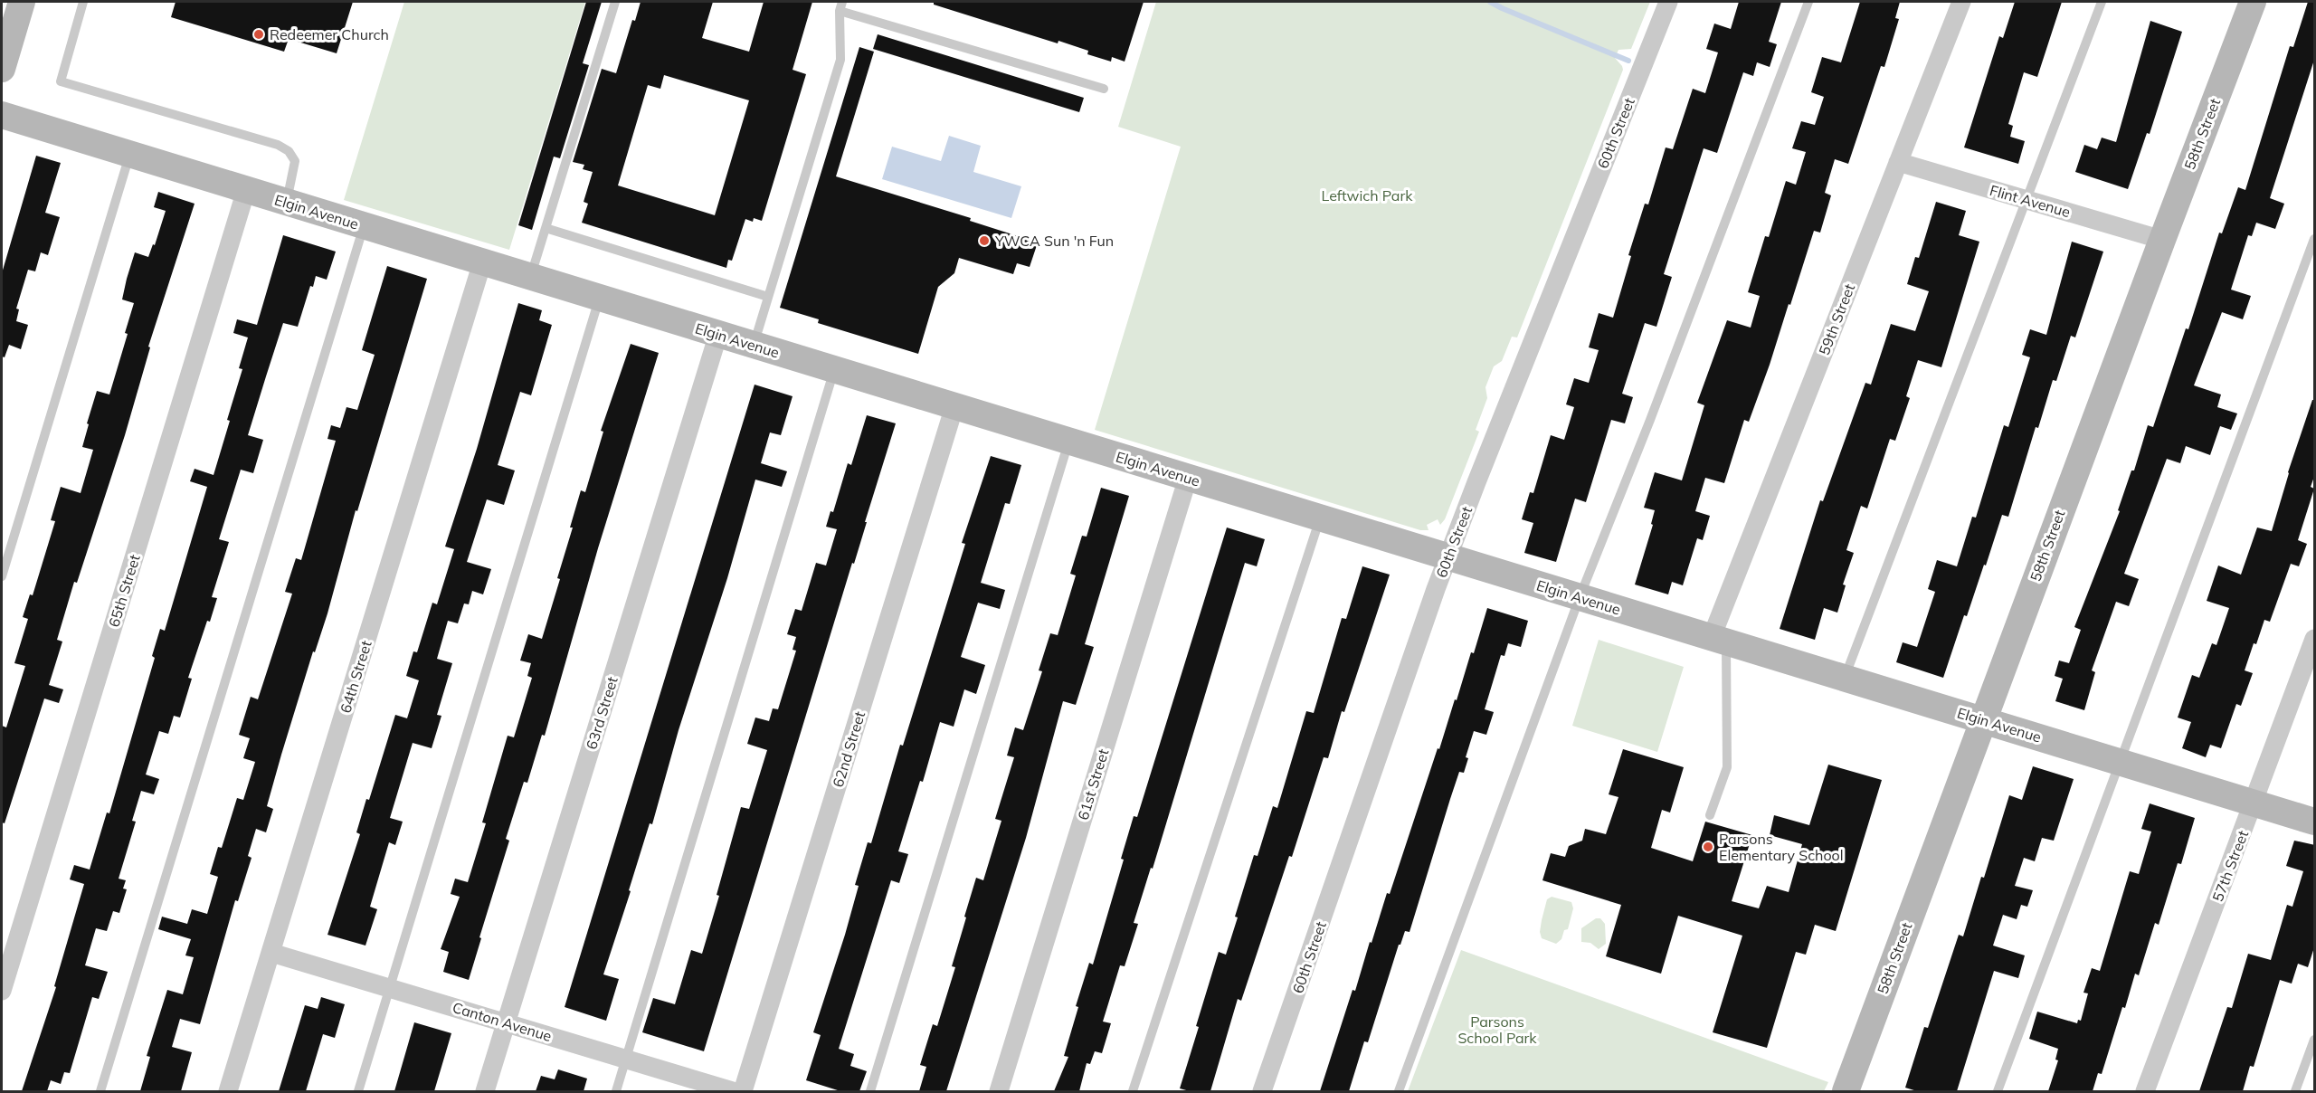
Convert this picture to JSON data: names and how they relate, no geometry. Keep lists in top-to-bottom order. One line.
{"streets":{"street":["60th Street","58th Street","Flint Avenue","Elgin Avenue","59th Street","65th Street","64th Street","63rd Street","62nd Street","61st Street","57th Street","Canton Avenue"]},"crossings":[["60th Street","Elgin Avenue"],["58th Street","Flint Avenue"],["58th Street","Elgin Avenue"],["Flint Avenue","59th Street"],["Elgin Avenue","59th Street"],["Elgin Avenue","65th Street"],["Elgin Avenue","64th Street"],["Elgin Avenue","63rd Street"],["Elgin Avenue","62nd Street"],["Elgin Avenue","61st Street"],["Elgin Avenue","57th Street"],["64th Street","Canton Avenue"],["63rd Street","Canton Avenue"]],"parks":["Leftwich Park","Parsons School Park"],"places":["Redeemer Church","YWCA Sun 'n Fun","Parsons Elementary School"]}
